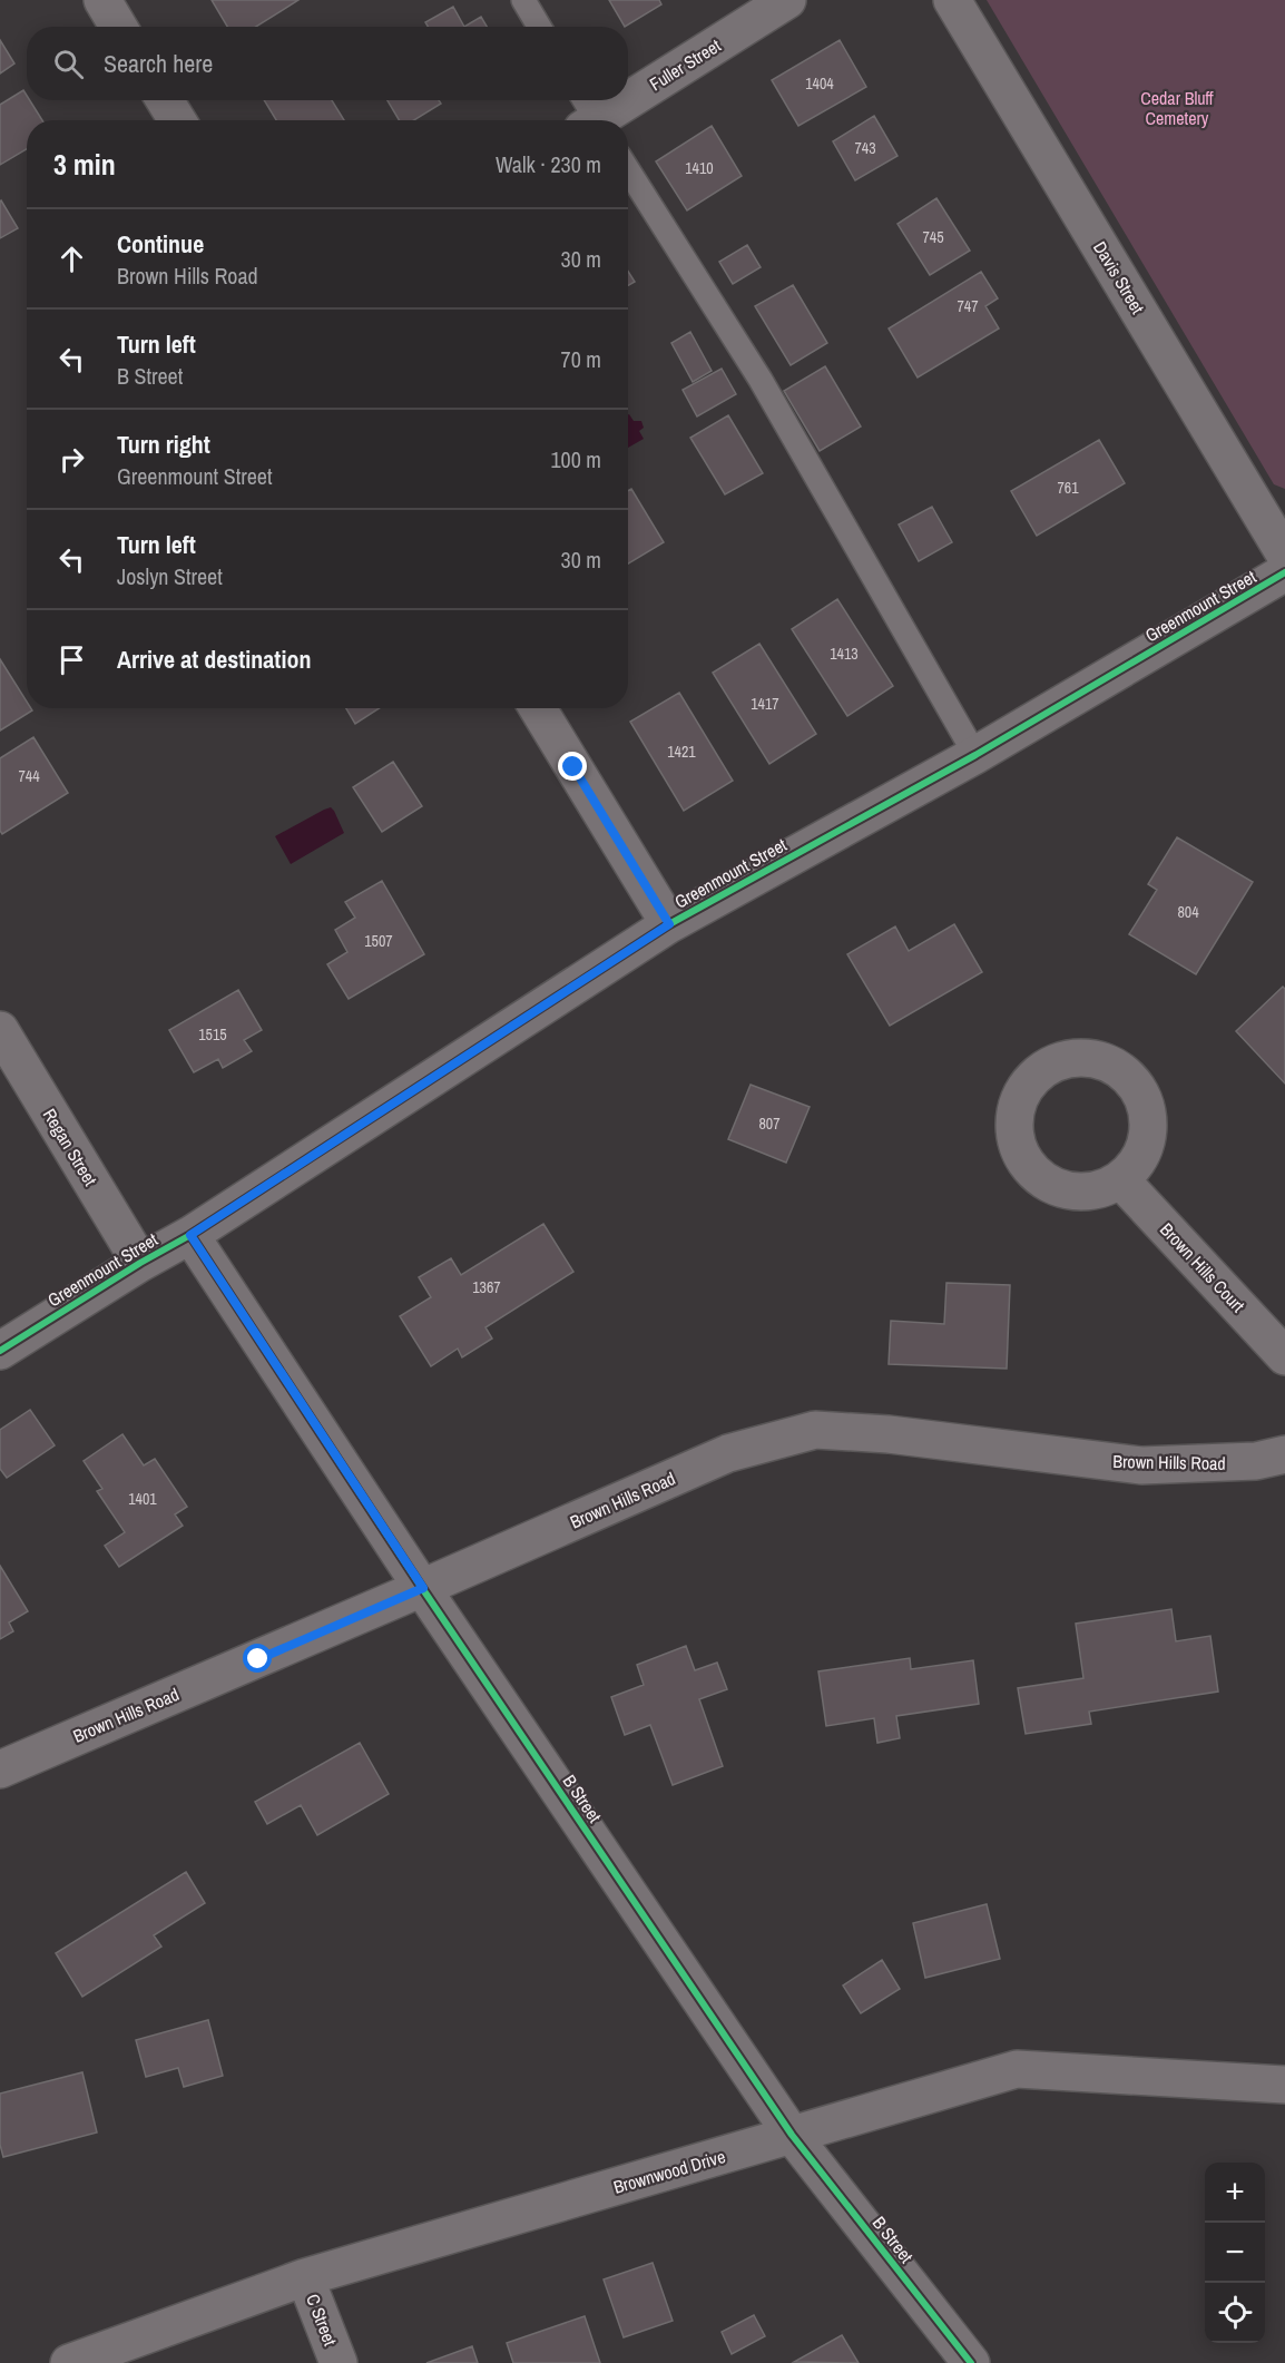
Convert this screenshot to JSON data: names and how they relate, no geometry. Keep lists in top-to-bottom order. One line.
{"streets":{"street":["Fuller Street","Davis Street","Greenmount Street","Regan Street","Brown Hills Court","Brown Hills Road","B Street","Brownwood Drive","C Street"]},"crossings":[["Greenmount Street","Regan Street"],["Greenmount Street","B Street"],["Brown Hills Road","B Street"],["B Street","Brownwood Drive"],["Brownwood Drive","C Street"]],"parks":["Cedar Bluff Cemetery"],"house_numbers":["1404","743","1410","745","747","761","1413","1417","1421","744","804","1507","1515","807","1367","1401"],"page":{"search":"Search here","heading":["3 min","Walk · 230 m"],"list":[["Continue","Brown Hills Road","30 m"],["Turn left","B Street","70 m"],["Turn right","Greenmount Street","100 m"],["Turn left","Joslyn Street","30 m"],"Arrive at destination"],"map_buttons":["+","−"]}}
